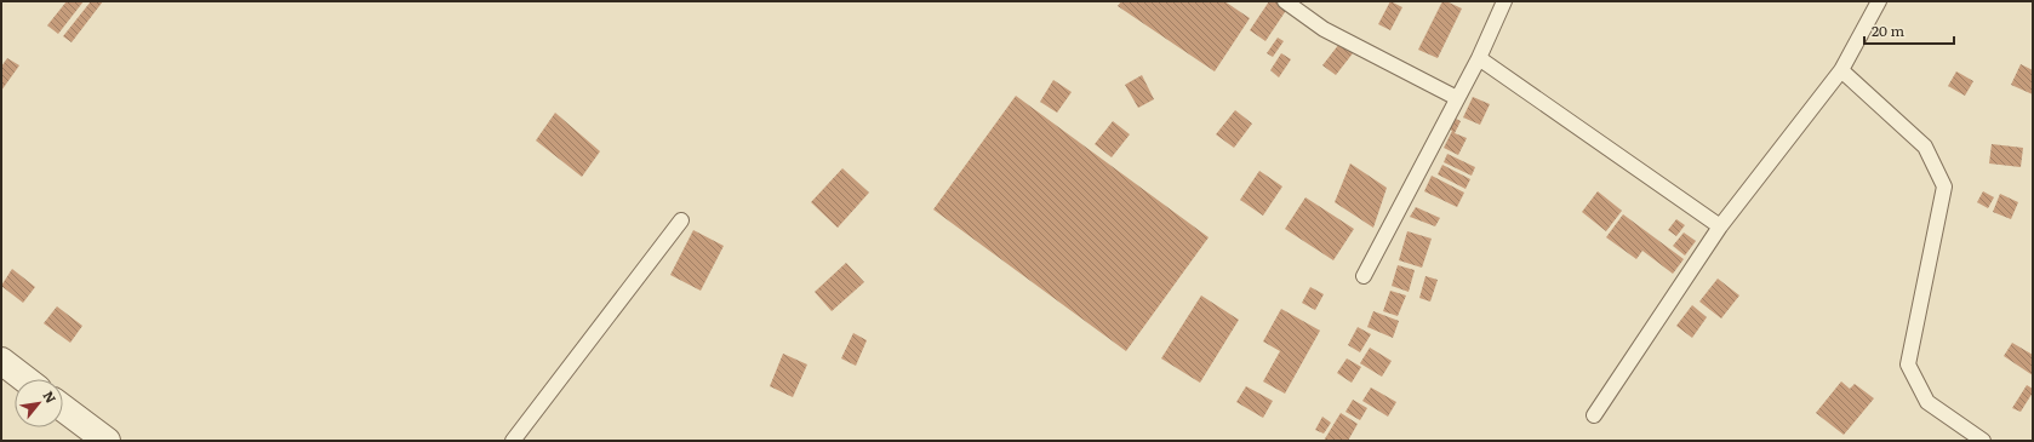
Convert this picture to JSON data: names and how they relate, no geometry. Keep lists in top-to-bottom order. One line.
{"scale_bar":"20 m","north":"top right"}
